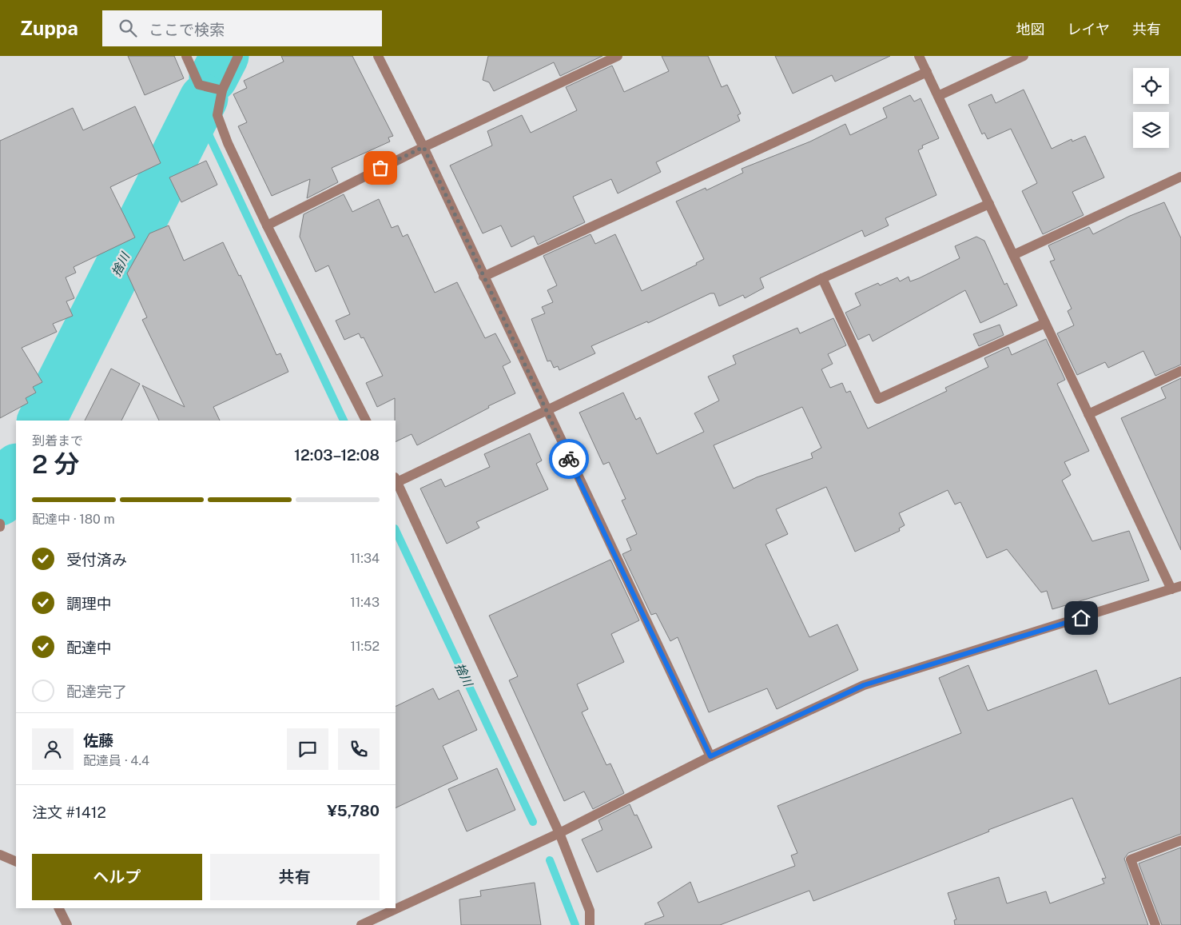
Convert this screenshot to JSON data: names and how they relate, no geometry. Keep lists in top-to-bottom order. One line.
{"water":["捨川"],"page":{"header":"Zuppa","search":"ここで検索","nav":["地図","レイヤ","共有"],"heading":["2 分","到着まで","12:03–12:08"],"panel":["佐藤","配達員 · 4.4","注文 #1412","¥5,780"],"bar":"配達中 · 180 m","list":[["受付済み","11:34"],["調理中","11:43"],["配達中","11:52"],"配達完了"],"buttons":["ヘルプ","共有"]}}
